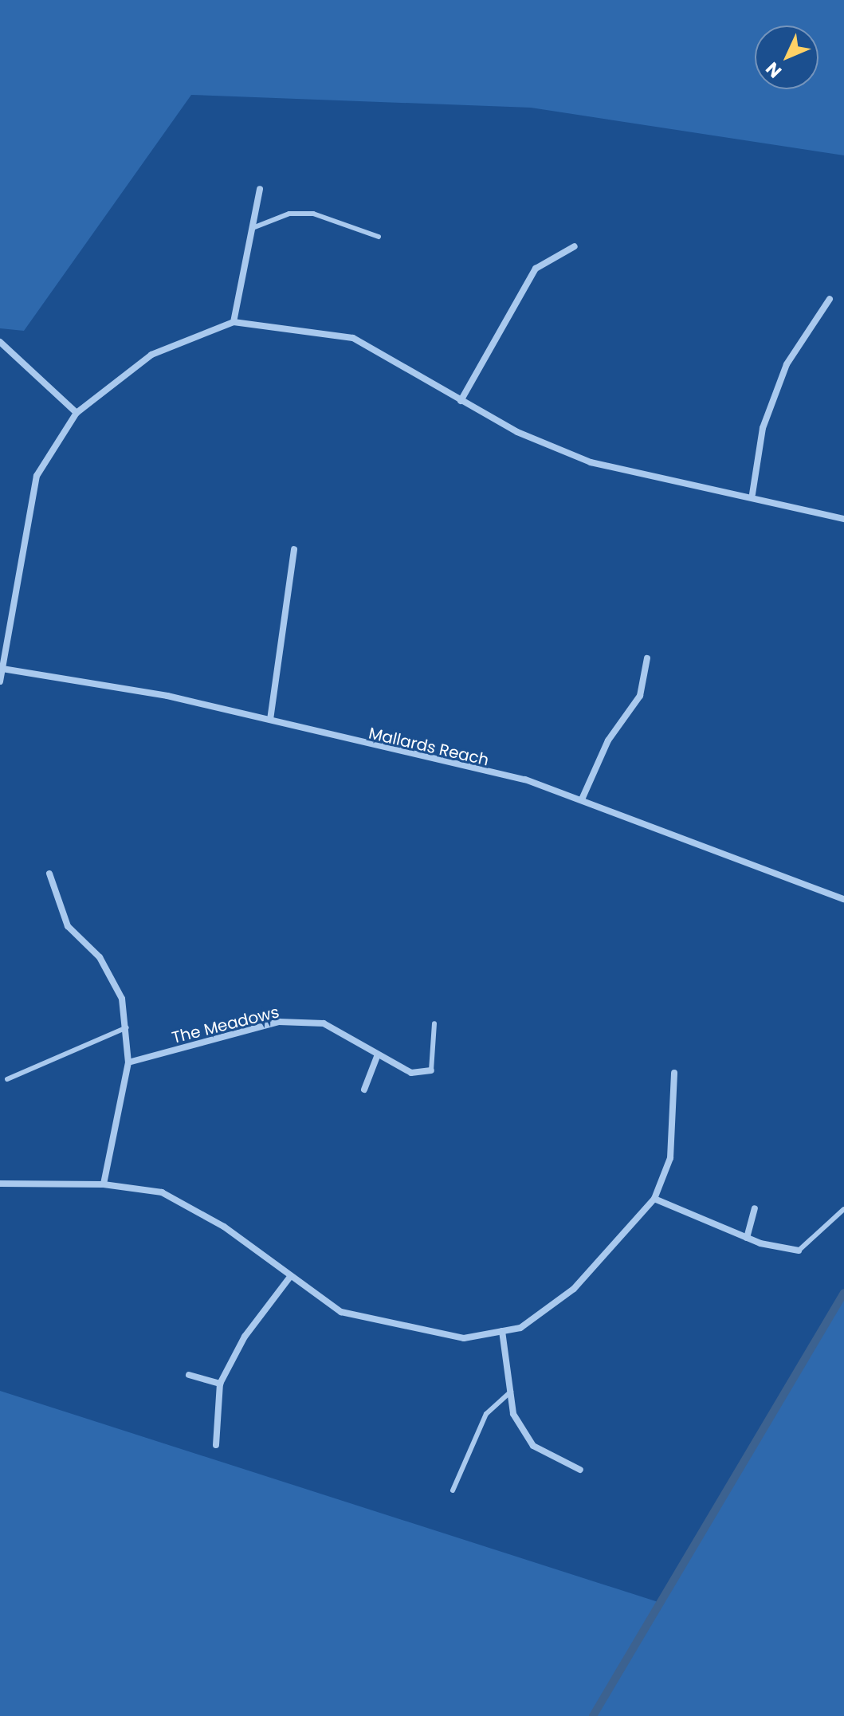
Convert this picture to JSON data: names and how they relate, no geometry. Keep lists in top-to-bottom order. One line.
{"streets":{"street":["Mallards Reach","The Meadows"]},"north":"bottom left"}
